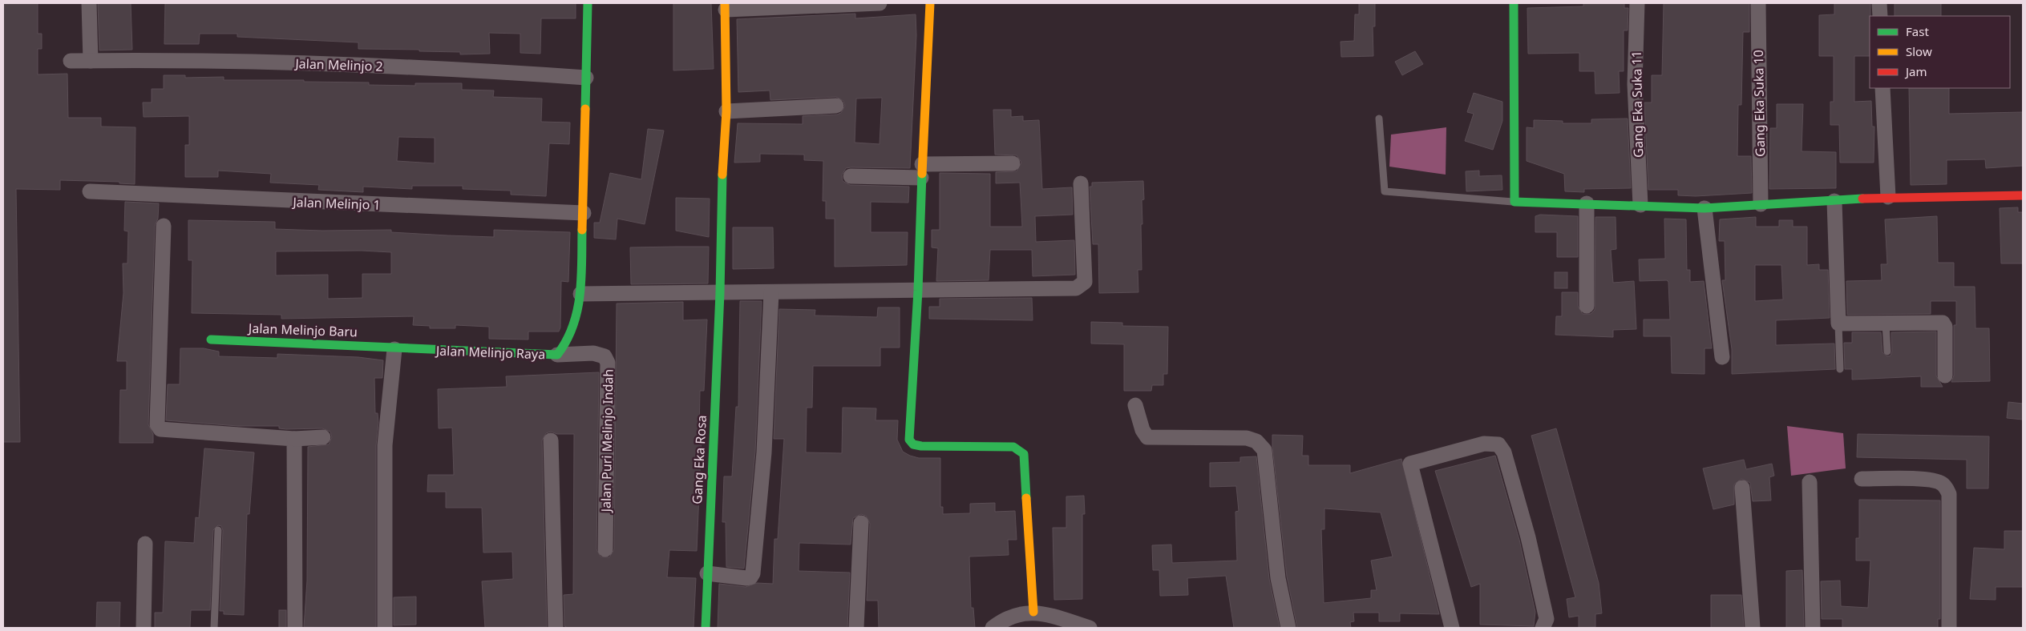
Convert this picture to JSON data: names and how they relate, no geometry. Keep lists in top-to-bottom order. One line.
{"streets":{"street":["Jalan Melinjo 2","Gang Eka Suka 10","Gang Eka Suka 11","Jalan Melinjo 1","Jalan Melinjo Baru","Jalan Melinjo Raya","Jalan Puri Melinjo Indah","Gang Eka Rosa"]},"crossings":[["Jalan Melinjo 2","Jalan Melinjo Raya"],["Jalan Melinjo 1","Jalan Melinjo Raya"],["Jalan Melinjo Baru","Jalan Melinjo Raya"],["Jalan Melinjo Raya","Jalan Puri Melinjo Indah"]],"legend":["Fast","Slow","Jam"]}
